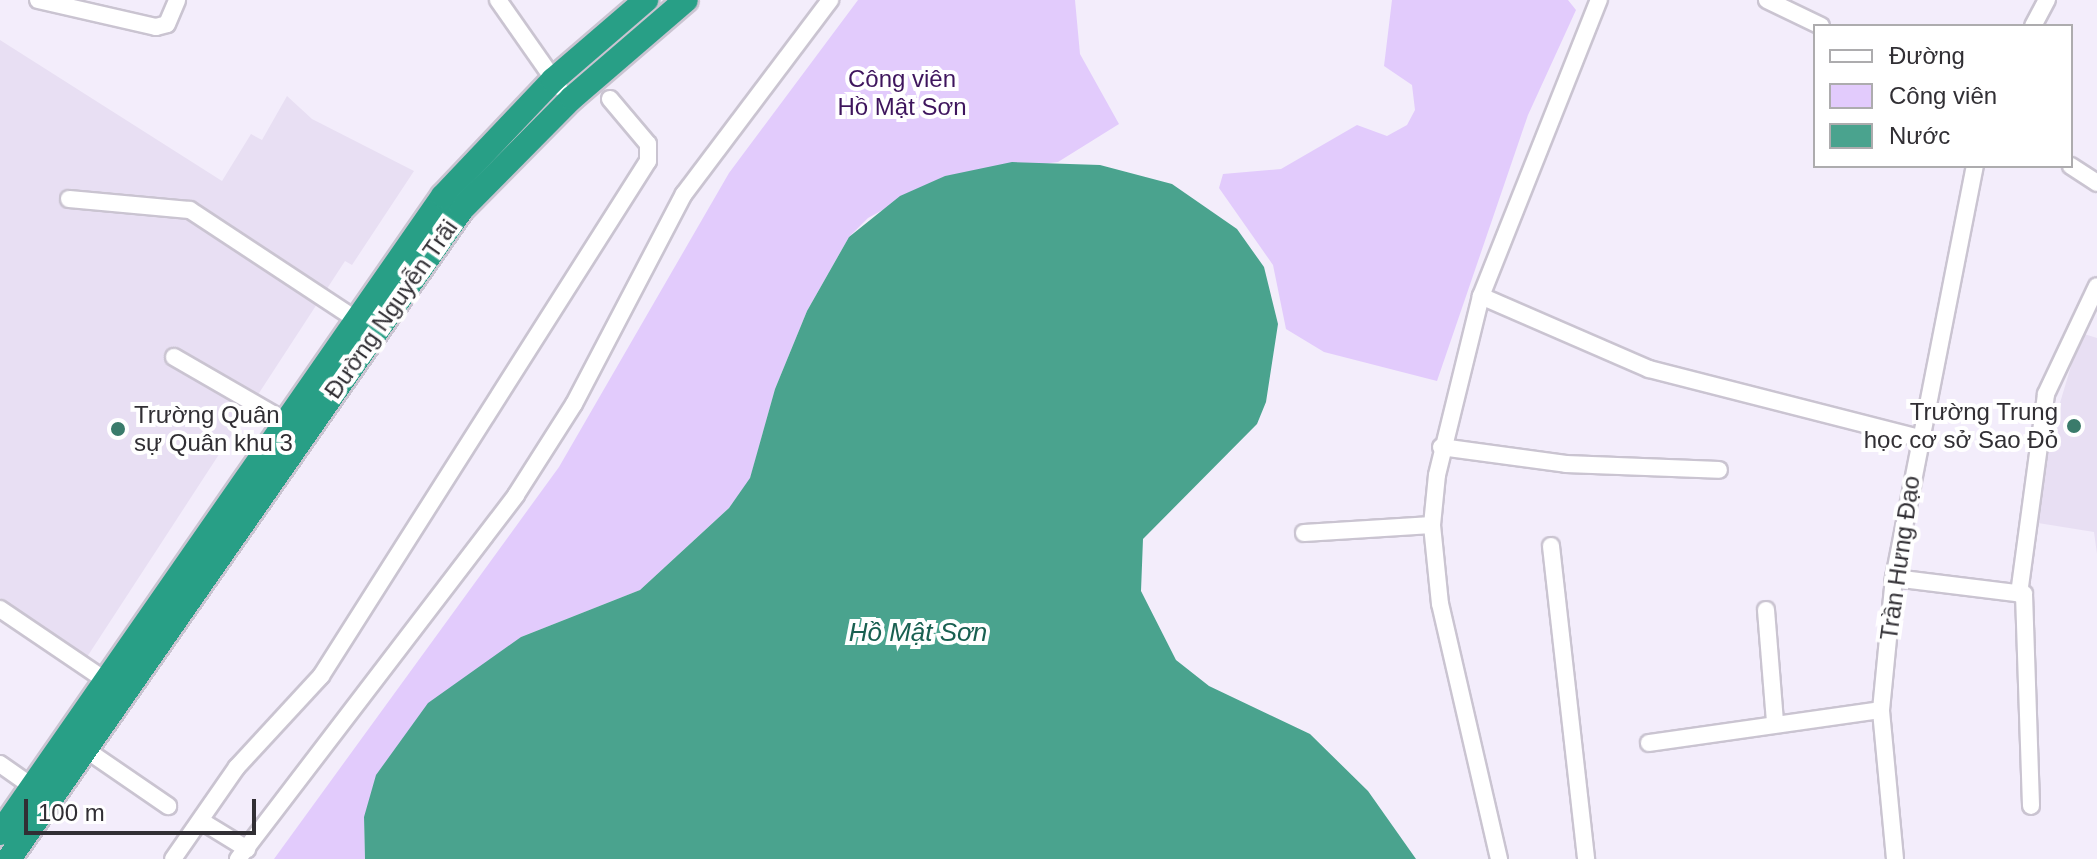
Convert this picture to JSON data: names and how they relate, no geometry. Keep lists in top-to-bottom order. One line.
{"streets":{"highway":["Đường Nguyễn Trãi"],"street":["Trần Hưng Đạo"]},"water":["Hồ Mật Sơn"],"parks":["Công viên Hồ Mật Sơn"],"places":["Trường Trung học cơ sở Sao Đỏ","Trường Quân sự Quân khu 3"],"legend":["Đường","Công viên","Nước"],"scale_bar":"100 m"}
